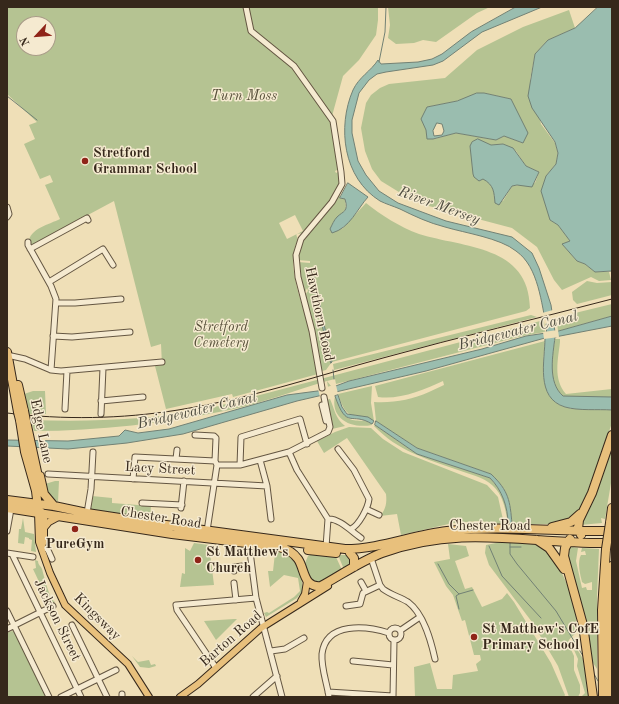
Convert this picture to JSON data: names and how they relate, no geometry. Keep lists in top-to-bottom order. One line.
{"streets":{"highway":["Edge Lane","Chester Road"],"main road":["Kingsway","Barton Road"],"street":["Hawthorn Road","Lacy Street","Jackson Street"]},"crossings":[["Edge Lane","Chester Road"],["Edge Lane","Kingsway"],["Chester Road","Kingsway"],["Chester Road","Barton Road"]],"water":["River Mersey","Bridgewater Canal"],"parks":["Turn Moss","Stretford Cemetery"],"places":["Stretford Grammar School","PureGym","St Matthew's Church","St Matthew's CofE Primary School"],"north":"bottom left"}
